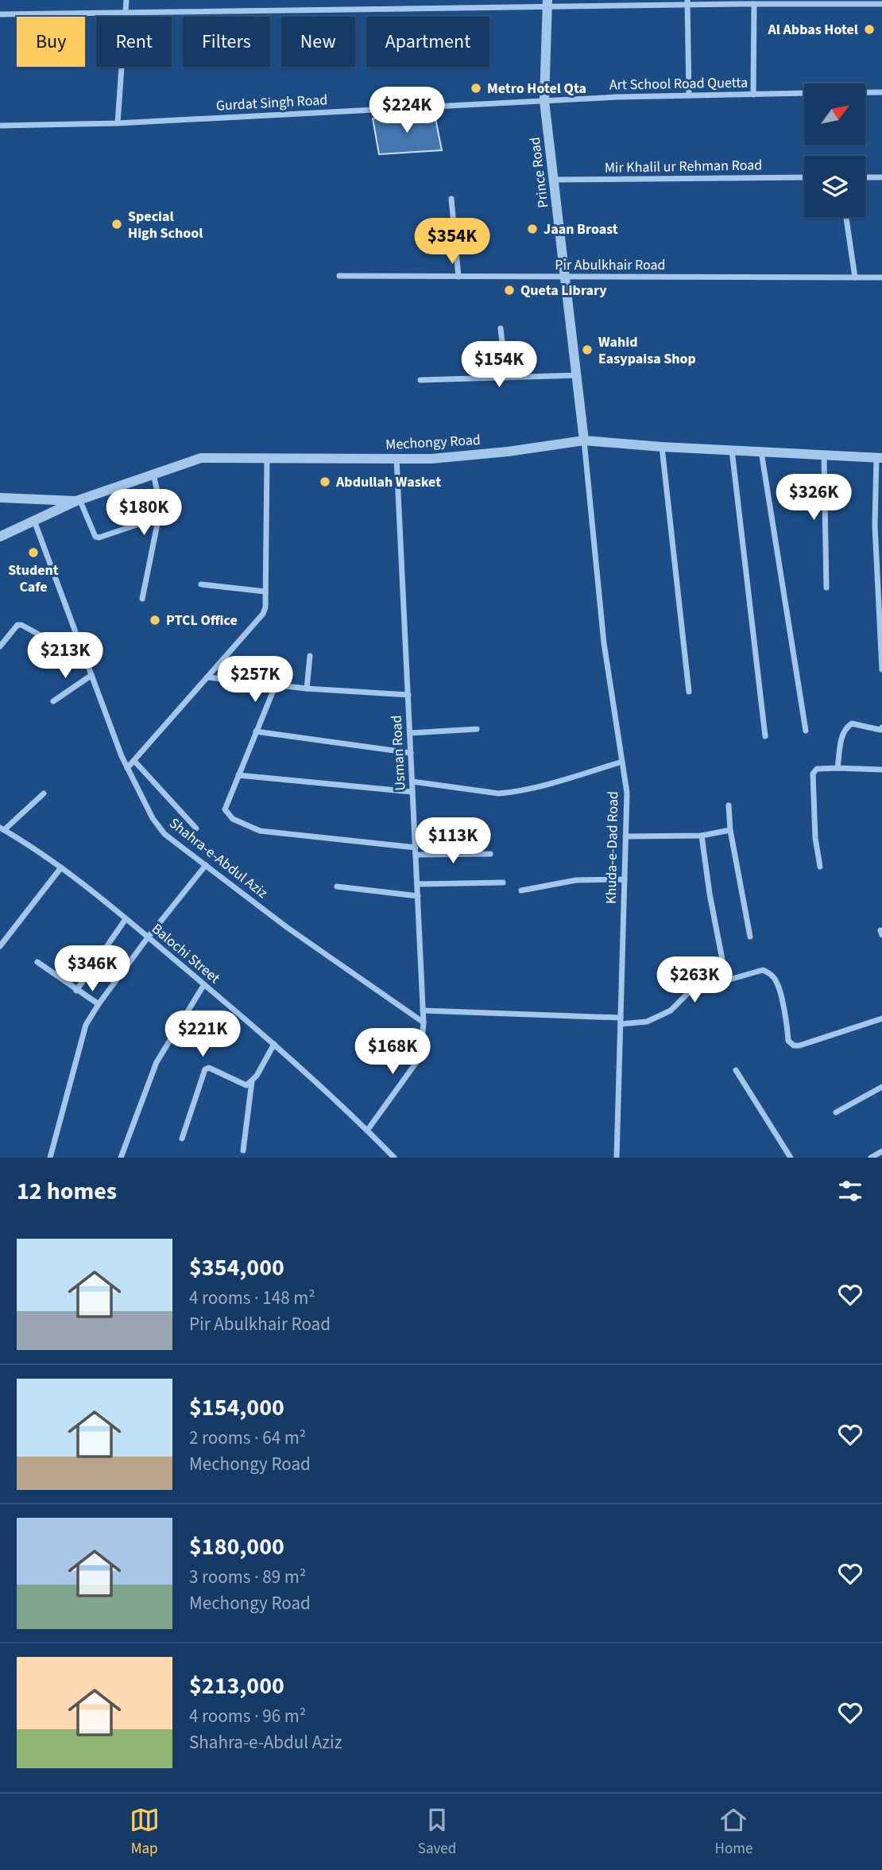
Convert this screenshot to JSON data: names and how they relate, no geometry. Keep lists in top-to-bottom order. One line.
{"streets":{"street":["Art School Road Quetta","Gurdat Singh Road","Mir Khalil ur Rehman Road","Prince Road","Pir Abulkhair Road","Mechongy Road","Usman Road","Khuda-e-Dad Road","Shahra-e-Abdul Aziz","Balochi Street"]},"crossings":[["Art School Road Quetta","Gurdat Singh Road"],["Art School Road Quetta","Prince Road"],["Gurdat Singh Road","Prince Road"],["Mir Khalil ur Rehman Road","Prince Road"],["Prince Road","Pir Abulkhair Road"],["Prince Road","Mechongy Road"],["Prince Road","Khuda-e-Dad Road"],["Mechongy Road","Usman Road"],["Mechongy Road","Khuda-e-Dad Road"],["Mechongy Road","Shahra-e-Abdul Aziz"],["Usman Road","Shahra-e-Abdul Aziz"],["Usman Road","Balochi Street"]],"places":["Al Abbas Hotel","Metro Hotel Qta","Special High School","Jaan Broast","Queta Library","Wahid Easypaisa Shop","Abdullah Wasket","Student Cafe","PTCL Office"],"north":"top right","page":{"chip":["Buy","Rent","Filters","New","Apartment"],"price":["$224K","$354K","$154K","$326K","$180K","$213K","$257K","$113K","$346K","$263K","$221K","$168K"],"heading":"12 homes","list":[{"name":"$354,000","note":"4 rooms · 148 m² · Pir Abulkhair Road"},{"name":"$154,000","note":"2 rooms · 64 m² · Mechongy Road"},{"name":"$180,000","note":"3 rooms · 89 m² · Mechongy Road"},{"name":"$213,000","note":"4 rooms · 96 m² · Shahra-e-Abdul Aziz"}],"tabs":["Map","Saved","Home"]}}
